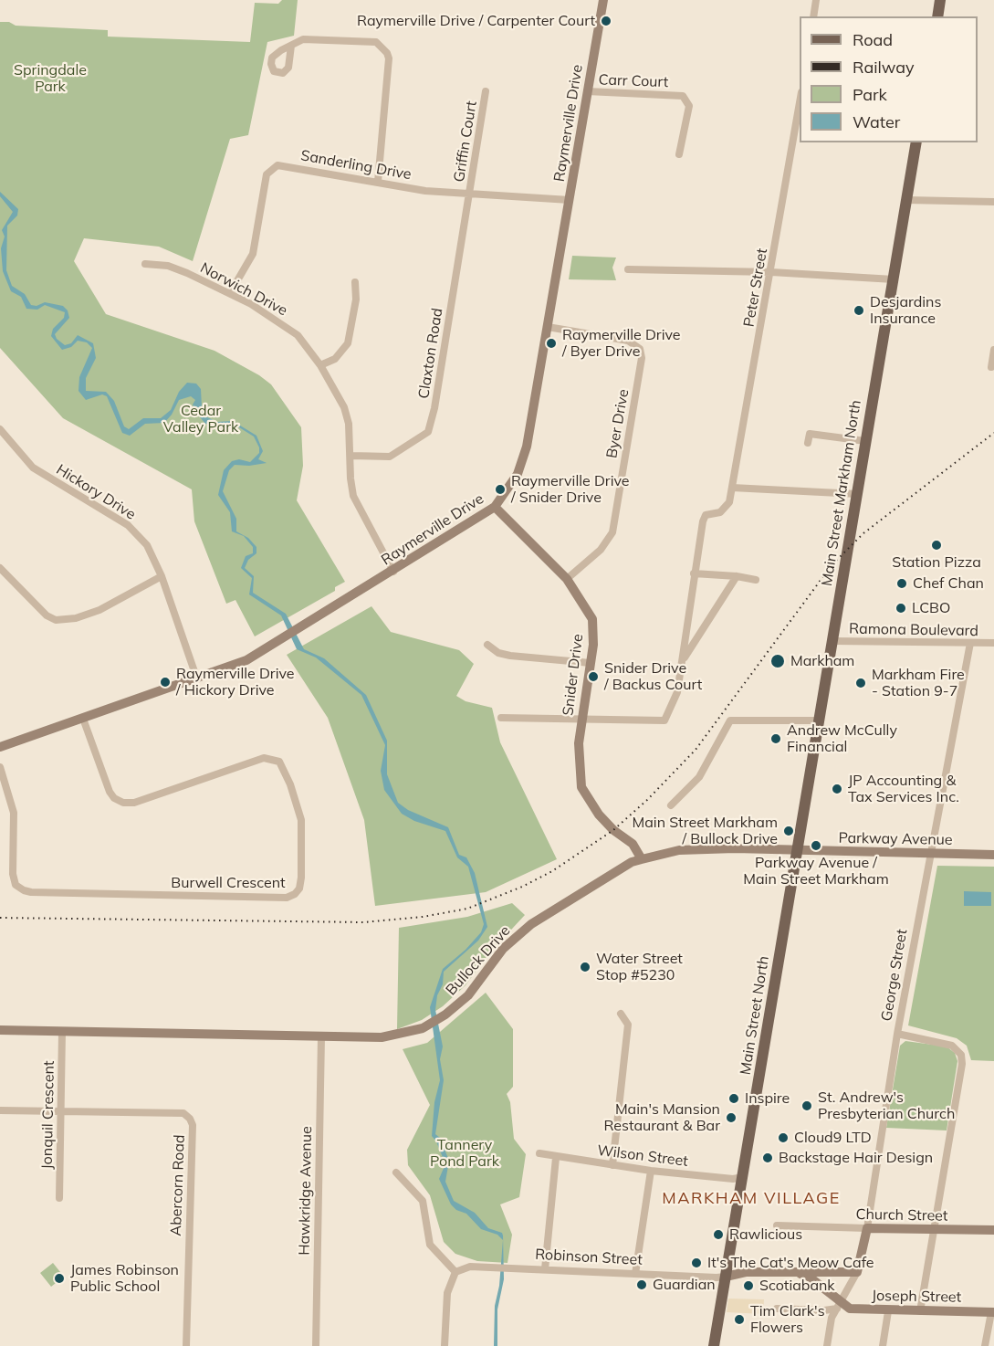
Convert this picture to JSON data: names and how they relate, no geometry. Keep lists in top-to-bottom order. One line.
{"streets":{"main road":["Main Street Markham North","Main Street North"],"street":["Carr Court","Raymerville Drive","Griffin Court","Sanderling Drive","Peter Street","Norwich Drive","Claxton Road","Byer Drive","Hickory Drive","Ramona Boulevard","Snider Drive","Parkway Avenue","Burwell Crescent","Bullock Drive","George Street","Jonquil Crescent","Wilson Street","Abercorn Road","Hawkridge Avenue","Church Street","Robinson Street","Joseph Street"]},"crossings":[["Carr Court","Raymerville Drive"],["Raymerville Drive","Sanderling Drive"],["Raymerville Drive","Norwich Drive"],["Raymerville Drive","Byer Drive"],["Raymerville Drive","Hickory Drive"],["Raymerville Drive","Snider Drive"],["Raymerville Drive","Burwell Crescent"],["Griffin Court","Sanderling Drive"],["Griffin Court","Claxton Road"],["Sanderling Drive","Norwich Drive"],["Sanderling Drive","Claxton Road"],["Norwich Drive","Claxton Road"],["Byer Drive","Snider Drive"],["Main Street Markham North","Ramona Boulevard"],["Main Street Markham North","Parkway Avenue"],["Main Street Markham North","Bullock Drive"],["Main Street Markham North","Main Street North"],["Ramona Boulevard","George Street"],["Snider Drive","Bullock Drive"],["Parkway Avenue","Bullock Drive"],["Parkway Avenue","George Street"],["Parkway Avenue","Main Street North"],["Bullock Drive","Main Street North"],["Bullock Drive","Jonquil Crescent"],["Bullock Drive","Hawkridge Avenue"],["George Street","Church Street"],["George Street","Robinson Street"],["George Street","Joseph Street"],["Main Street North","Wilson Street"],["Main Street North","Robinson Street"],["Jonquil Crescent","Abercorn Road"],["Robinson Street","Joseph Street"]],"districts":["MARKHAM VILLAGE"],"parks":["Springdale Park","Cedar Valley Park","Tannery Pond Park"],"places":["Raymerville Drive / Carpenter Court","Desjardins Insurance","Raymerville Drive / Byer Drive","Raymerville Drive / Snider Drive","Station Pizza","Chef Chan","LCBO","Markham","Snider Drive / Backus Court","Raymerville Drive / Hickory Drive","Markham Fire - Station 9-7","Andrew McCully Financial","JP Accounting & Tax Services Inc.","Main Street Markham / Bullock Drive","Parkway Avenue / Main Street Markham","Water Street Stop #5230","Inspire","St. Andrew's Presbyterian Church","Main's Mansion Restaurant & Bar","Cloud9 LTD","Backstage Hair Design","Rawlicious","It's The Cat's Meow Cafe","James Robinson Public School","Guardian","Scotiabank","Tim Clark's Flowers"],"legend":["Road","Railway","Park","Water"]}
